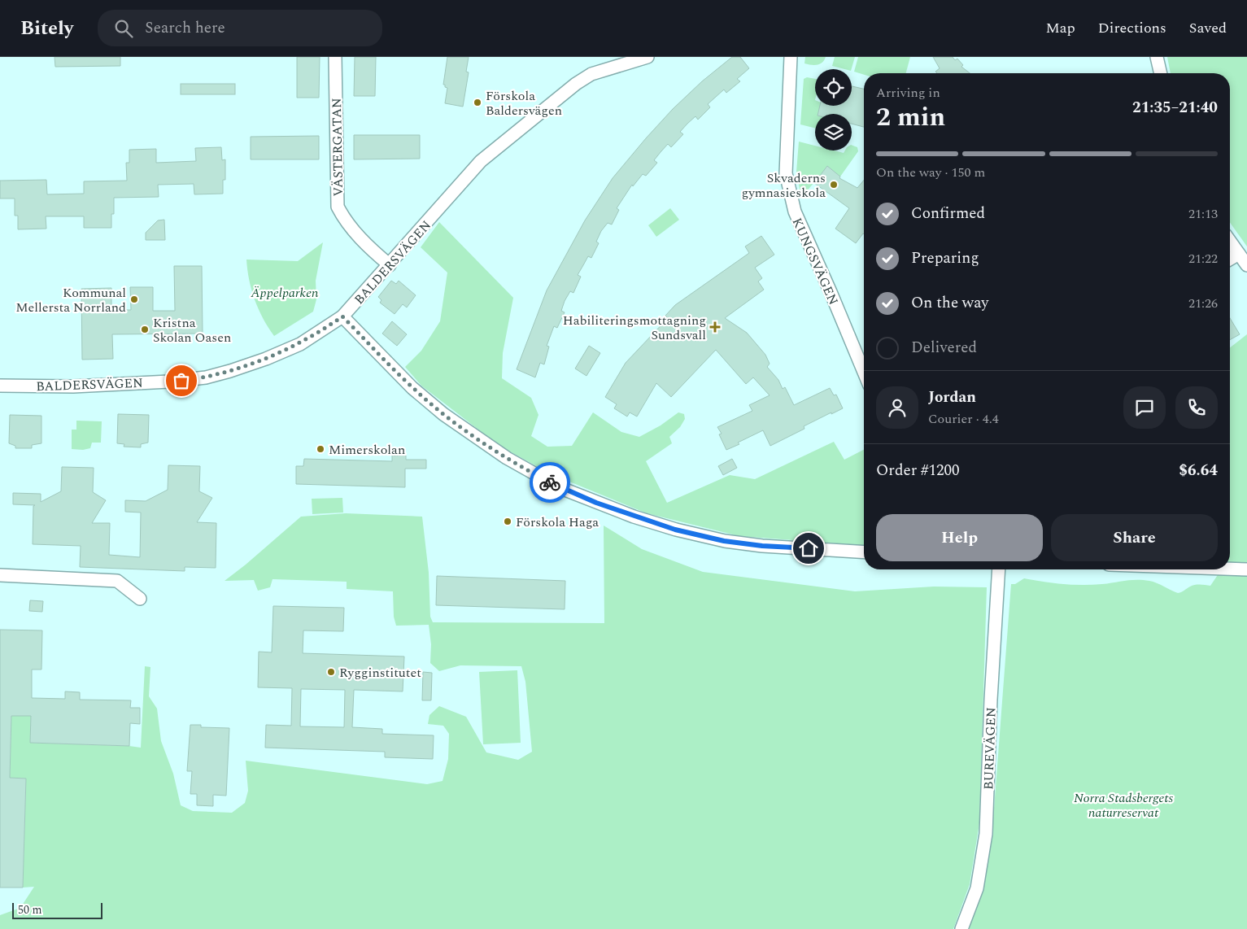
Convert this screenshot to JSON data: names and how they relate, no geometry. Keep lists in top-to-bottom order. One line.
{"streets":{"street":["VÄSTERGATAN","KUNGSVÄGEN","BALDERSVÄGEN","BUREVÄGEN"]},"crossings":[["VÄSTERGATAN","BALDERSVÄGEN"]],"parks":["Äppelparken","Norra Stadsbergets naturreservat"],"places":{"other":["Förskola Baldersvägen","Skvaderns gymnasieskola","Kommunal Mellersta Norrland","Kristna Skolan Oasen","Mimerskolan","Förskola Haga","Rygginstitutet"],"health":["Habiliteringsmottagning Sundsvall"]},"scale_bar":"50 m","page":{"header":"Bitely","search":"Search here","nav":["Map","Directions","Saved"],"heading":["2 min","Arriving in","21:35–21:40"],"panel":["Jordan","Courier · 4.4","Order #1200","$6.64"],"bar":"On the way · 150 m","list":[["Confirmed","21:13"],["Preparing","21:22"],["On the way","21:26"],"Delivered"],"buttons":["Help","Share"],"scale":"50 m"}}
